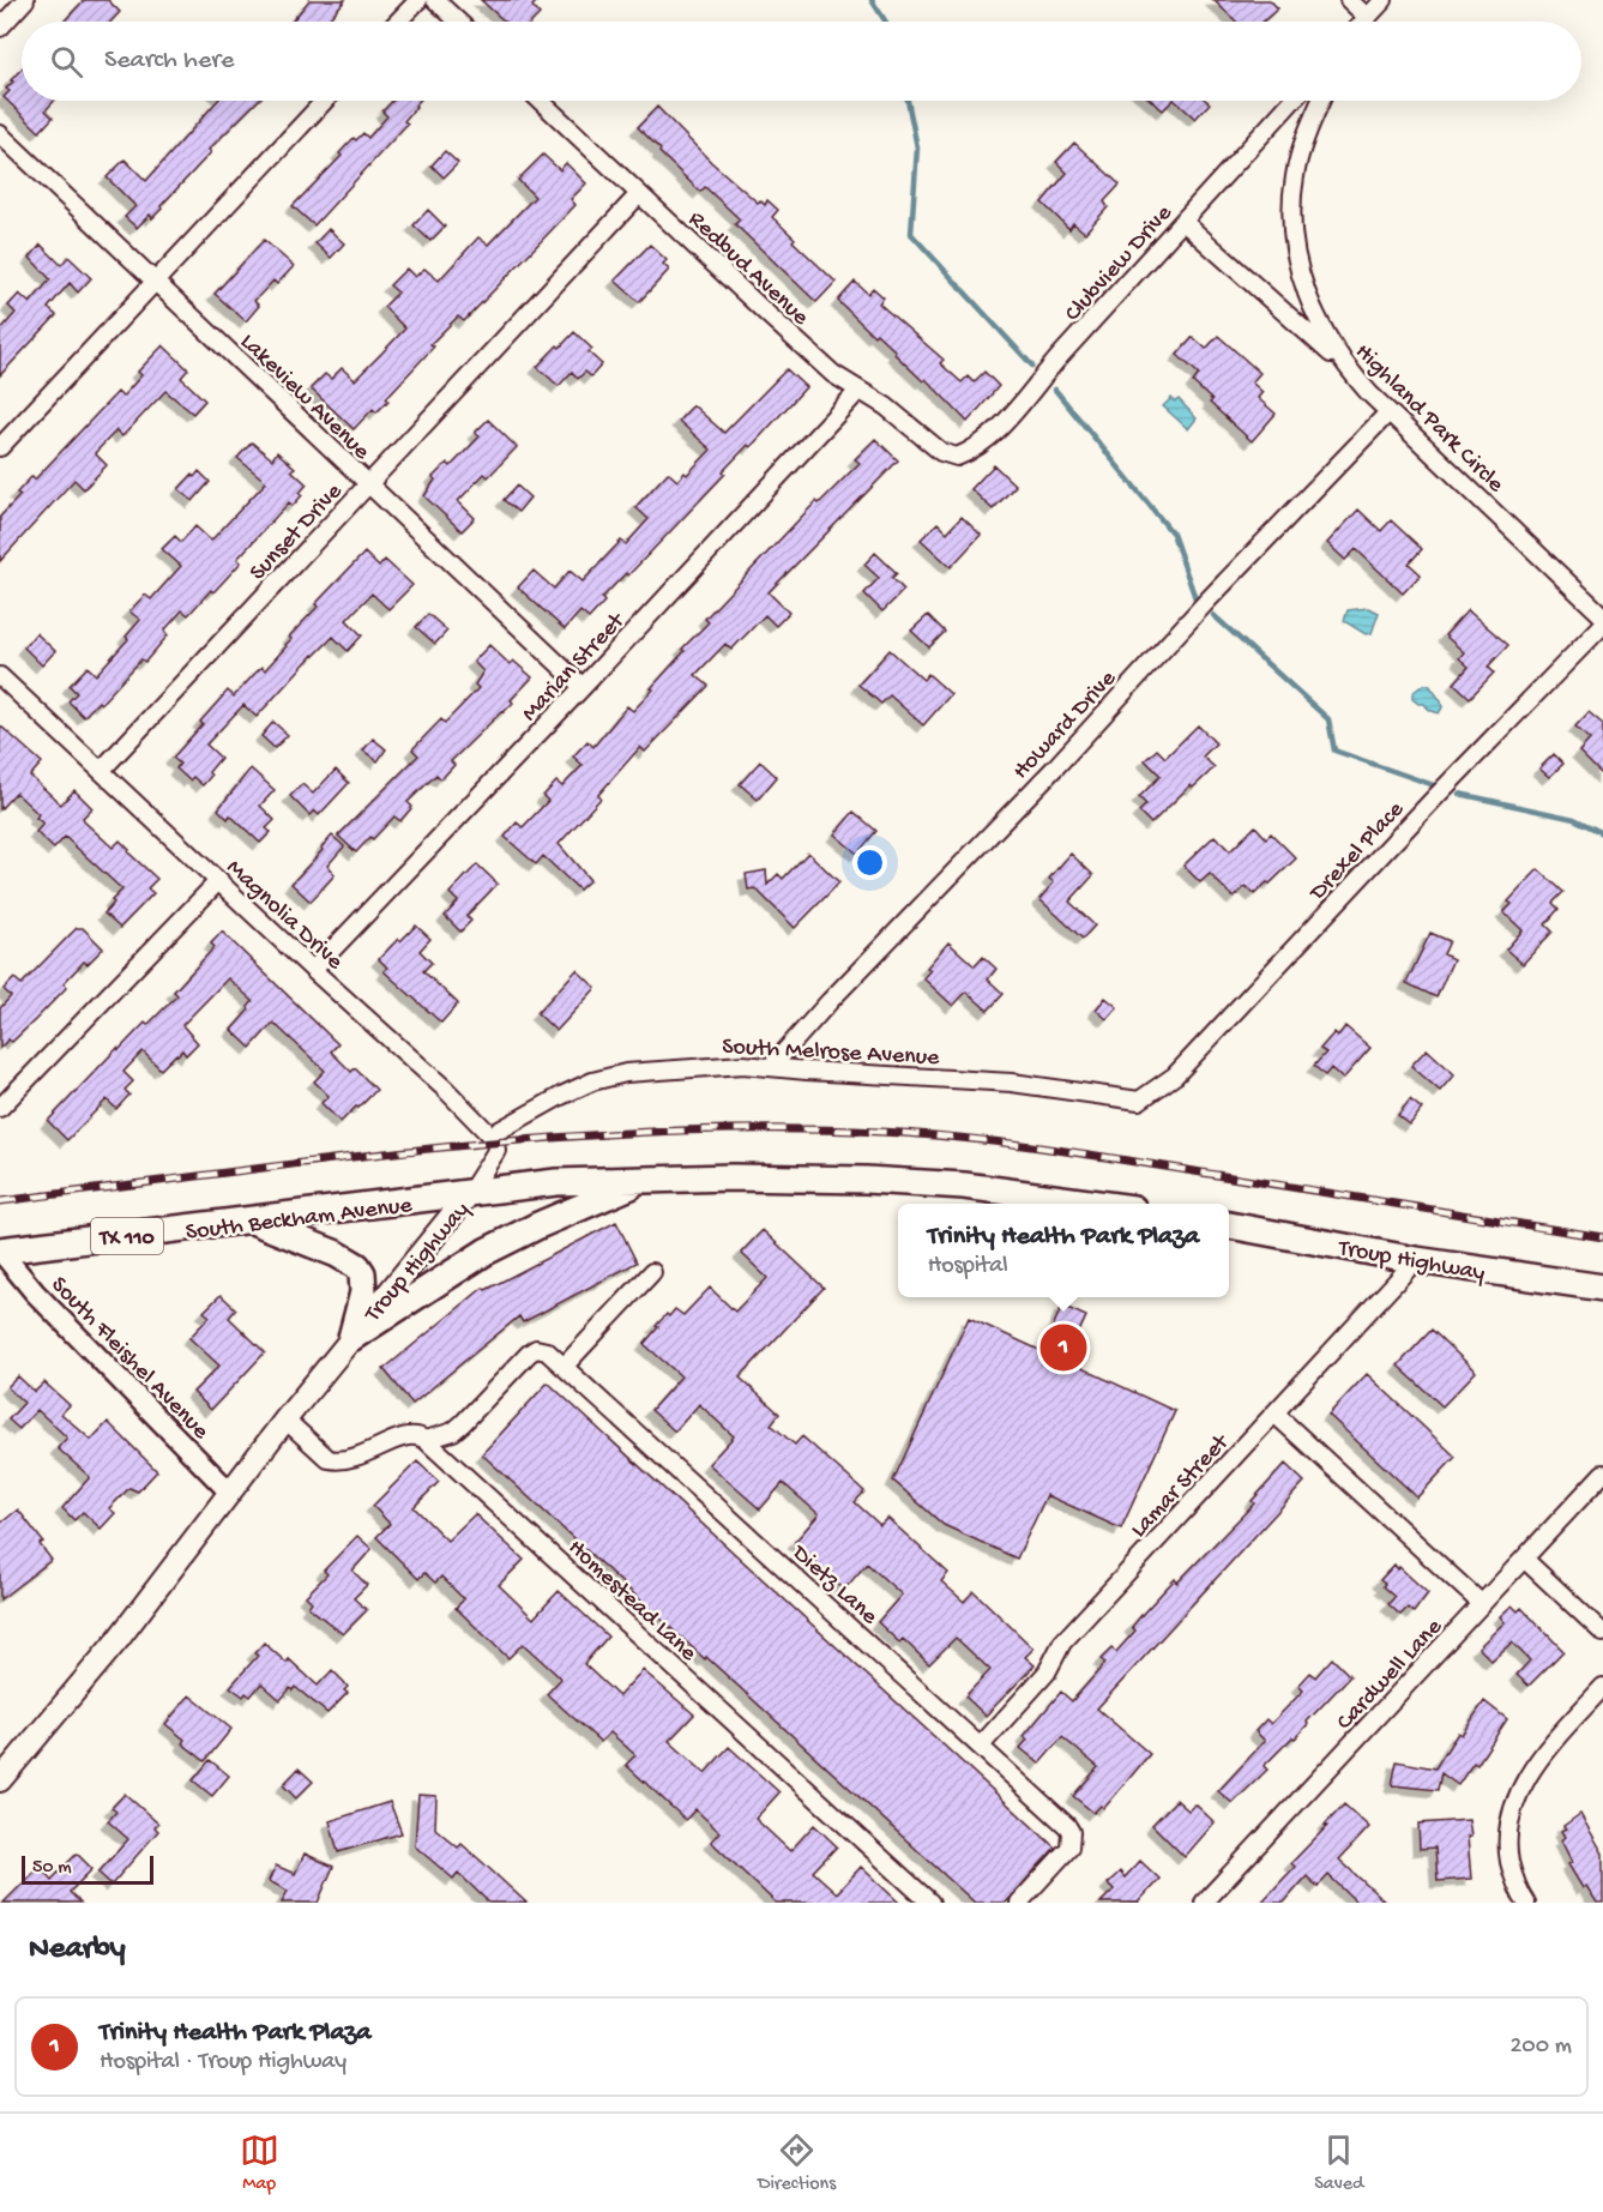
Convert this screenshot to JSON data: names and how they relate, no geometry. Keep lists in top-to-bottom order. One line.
{"streets":{"main road":["South Beckham Avenue","TX 110","Troup Highway"],"street":["Clubview Drive","Redbud Avenue","Lakeview Avenue","Highland Park Circle","Sunset Drive","Marian Street","Howard Drive","Drexel Place","Magnolia Drive","South Melrose Avenue","South Fleishel Avenue","Lamar Street","Dietz Lane","Homestead Lane","Cardwell Lane"]},"crossings":[["Clubview Drive","Redbud Avenue"],["Redbud Avenue","Sunset Drive"],["Redbud Avenue","Marian Street"],["Lakeview Avenue","Sunset Drive"],["Lakeview Avenue","Marian Street"],["Highland Park Circle","Howard Drive"],["Sunset Drive","Magnolia Drive"],["Marian Street","Magnolia Drive"],["Howard Drive","South Melrose Avenue"],["Drexel Place","South Melrose Avenue"],["Magnolia Drive","South Melrose Avenue"],["South Beckham Avenue","Troup Highway"],["South Beckham Avenue","South Fleishel Avenue"],["Troup Highway","South Fleishel Avenue"],["Troup Highway","Lamar Street"],["Lamar Street","Dietz Lane"],["Dietz Lane","Homestead Lane"]],"scale_bar":"50 m","page":{"search":"Search here","popup":["Trinity Health Park Plaza","Hospital"],"pins":"1","scale":"50 m","heading":"Nearby","list":[{"mark":"1","name":"Trinity Health Park Plaza","note":"Hospital · Troup Highway","value":"200 m"}],"nav":["Map","Directions","Saved"]}}
